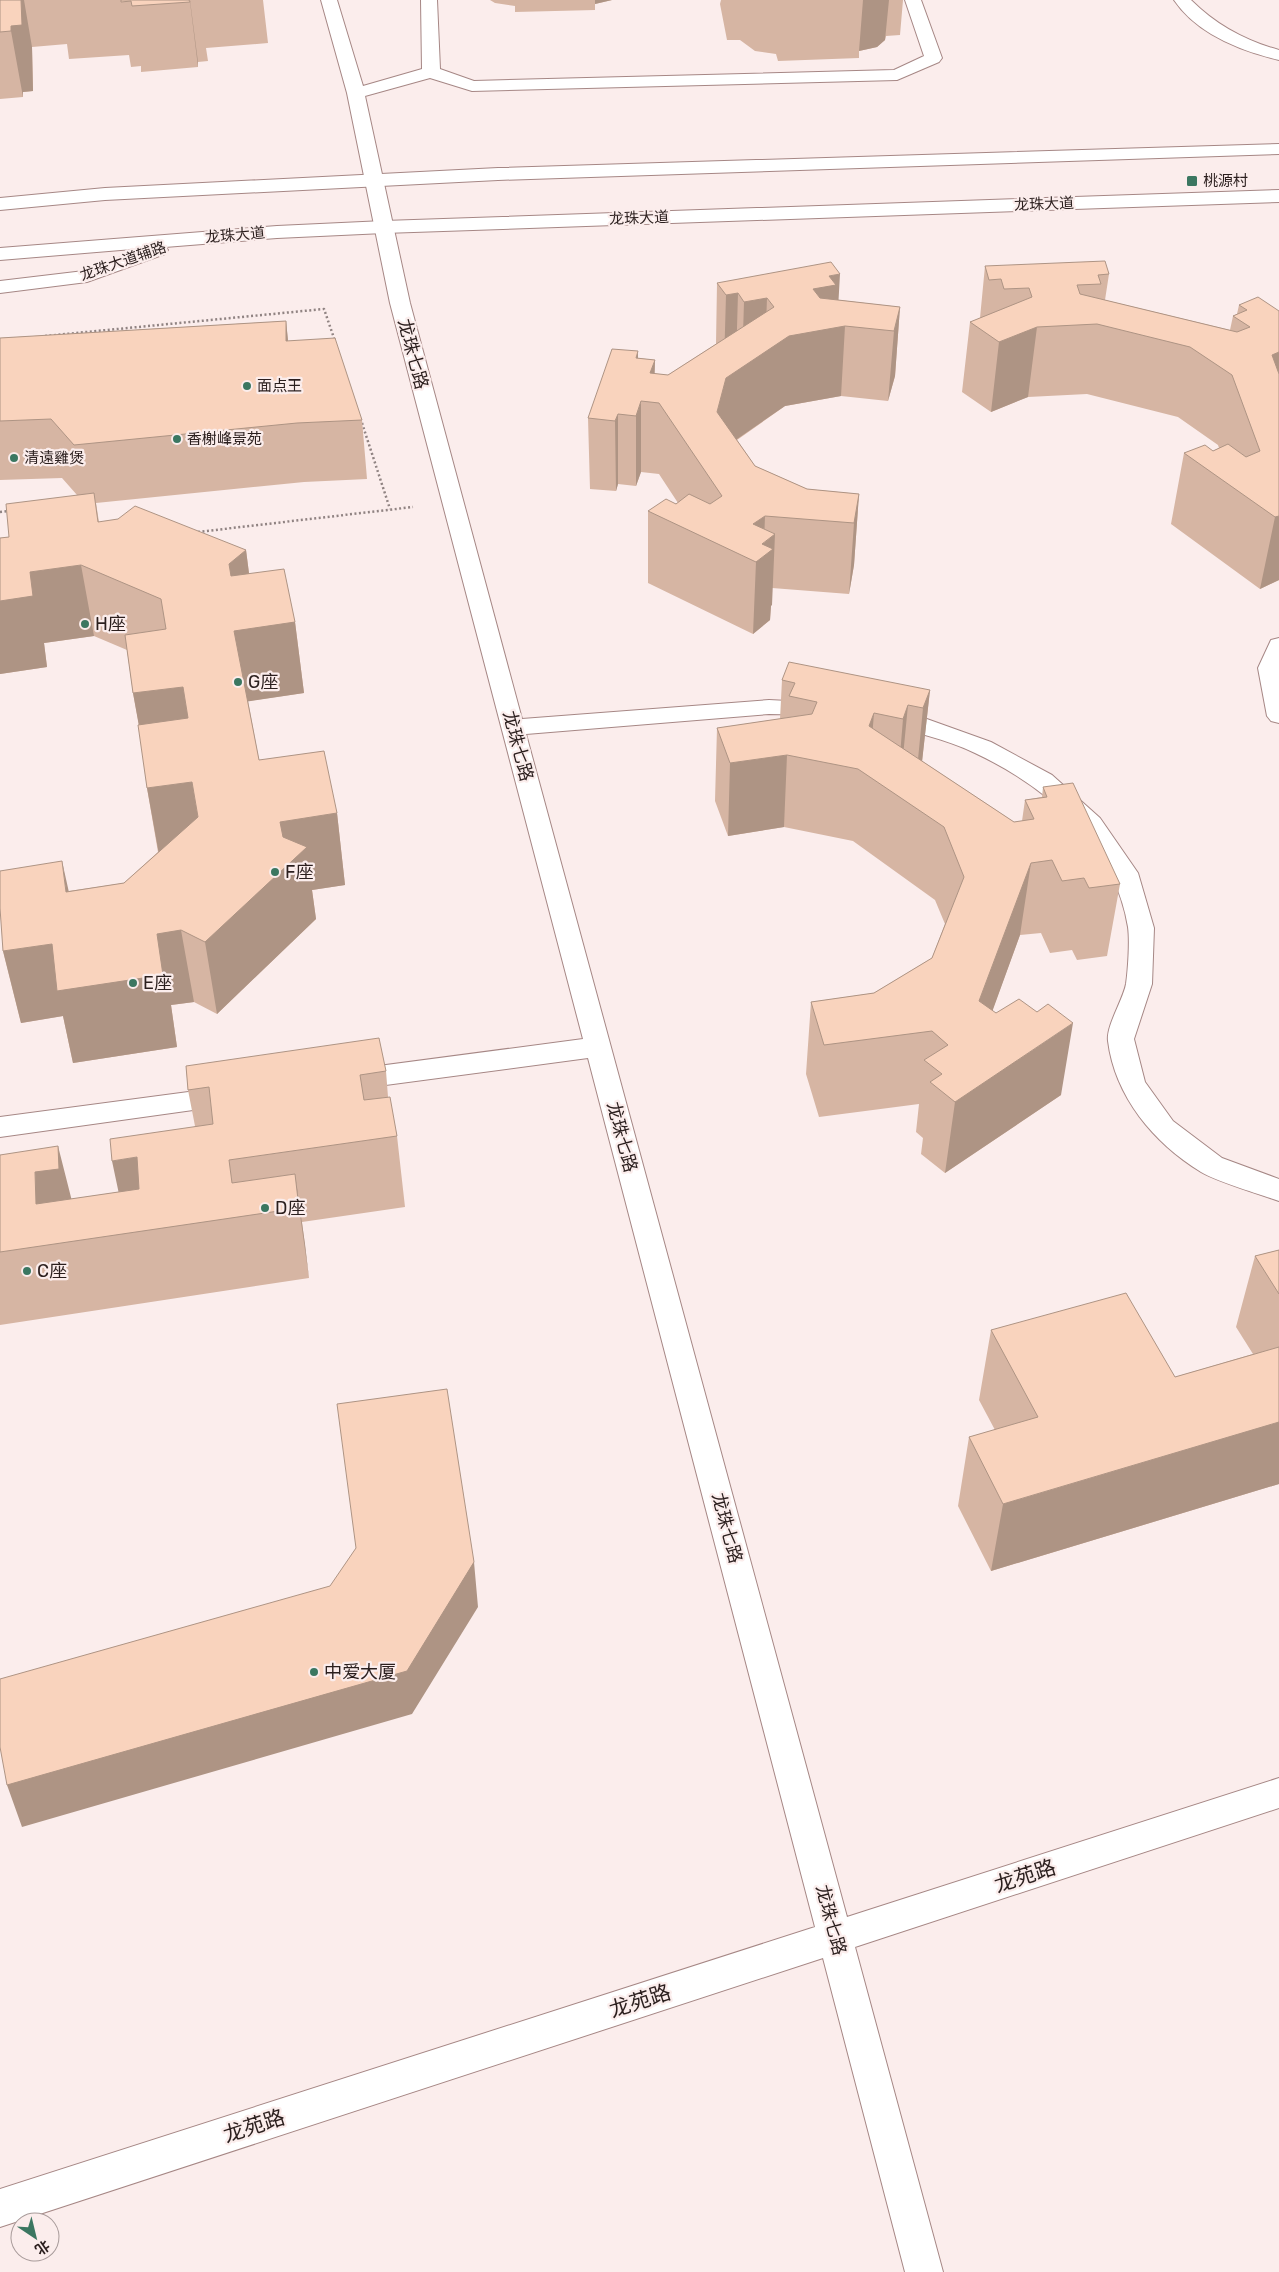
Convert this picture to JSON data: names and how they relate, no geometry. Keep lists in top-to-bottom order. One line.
{"streets":{"street":["龙珠大道","龙珠大道辅路","龙珠七路","龙苑路"]},"crossings":[["龙珠大道","龙珠大道辅路"],["龙珠大道","龙珠七路"],["龙珠七路","龙苑路"]],"places":{"transit":["桃源村"],"other":["面点王","香榭峰景苑","清遠雞煲","H座","G座","F座","E座","D座","C座","中爱大厦"]},"north":"bottom right"}
